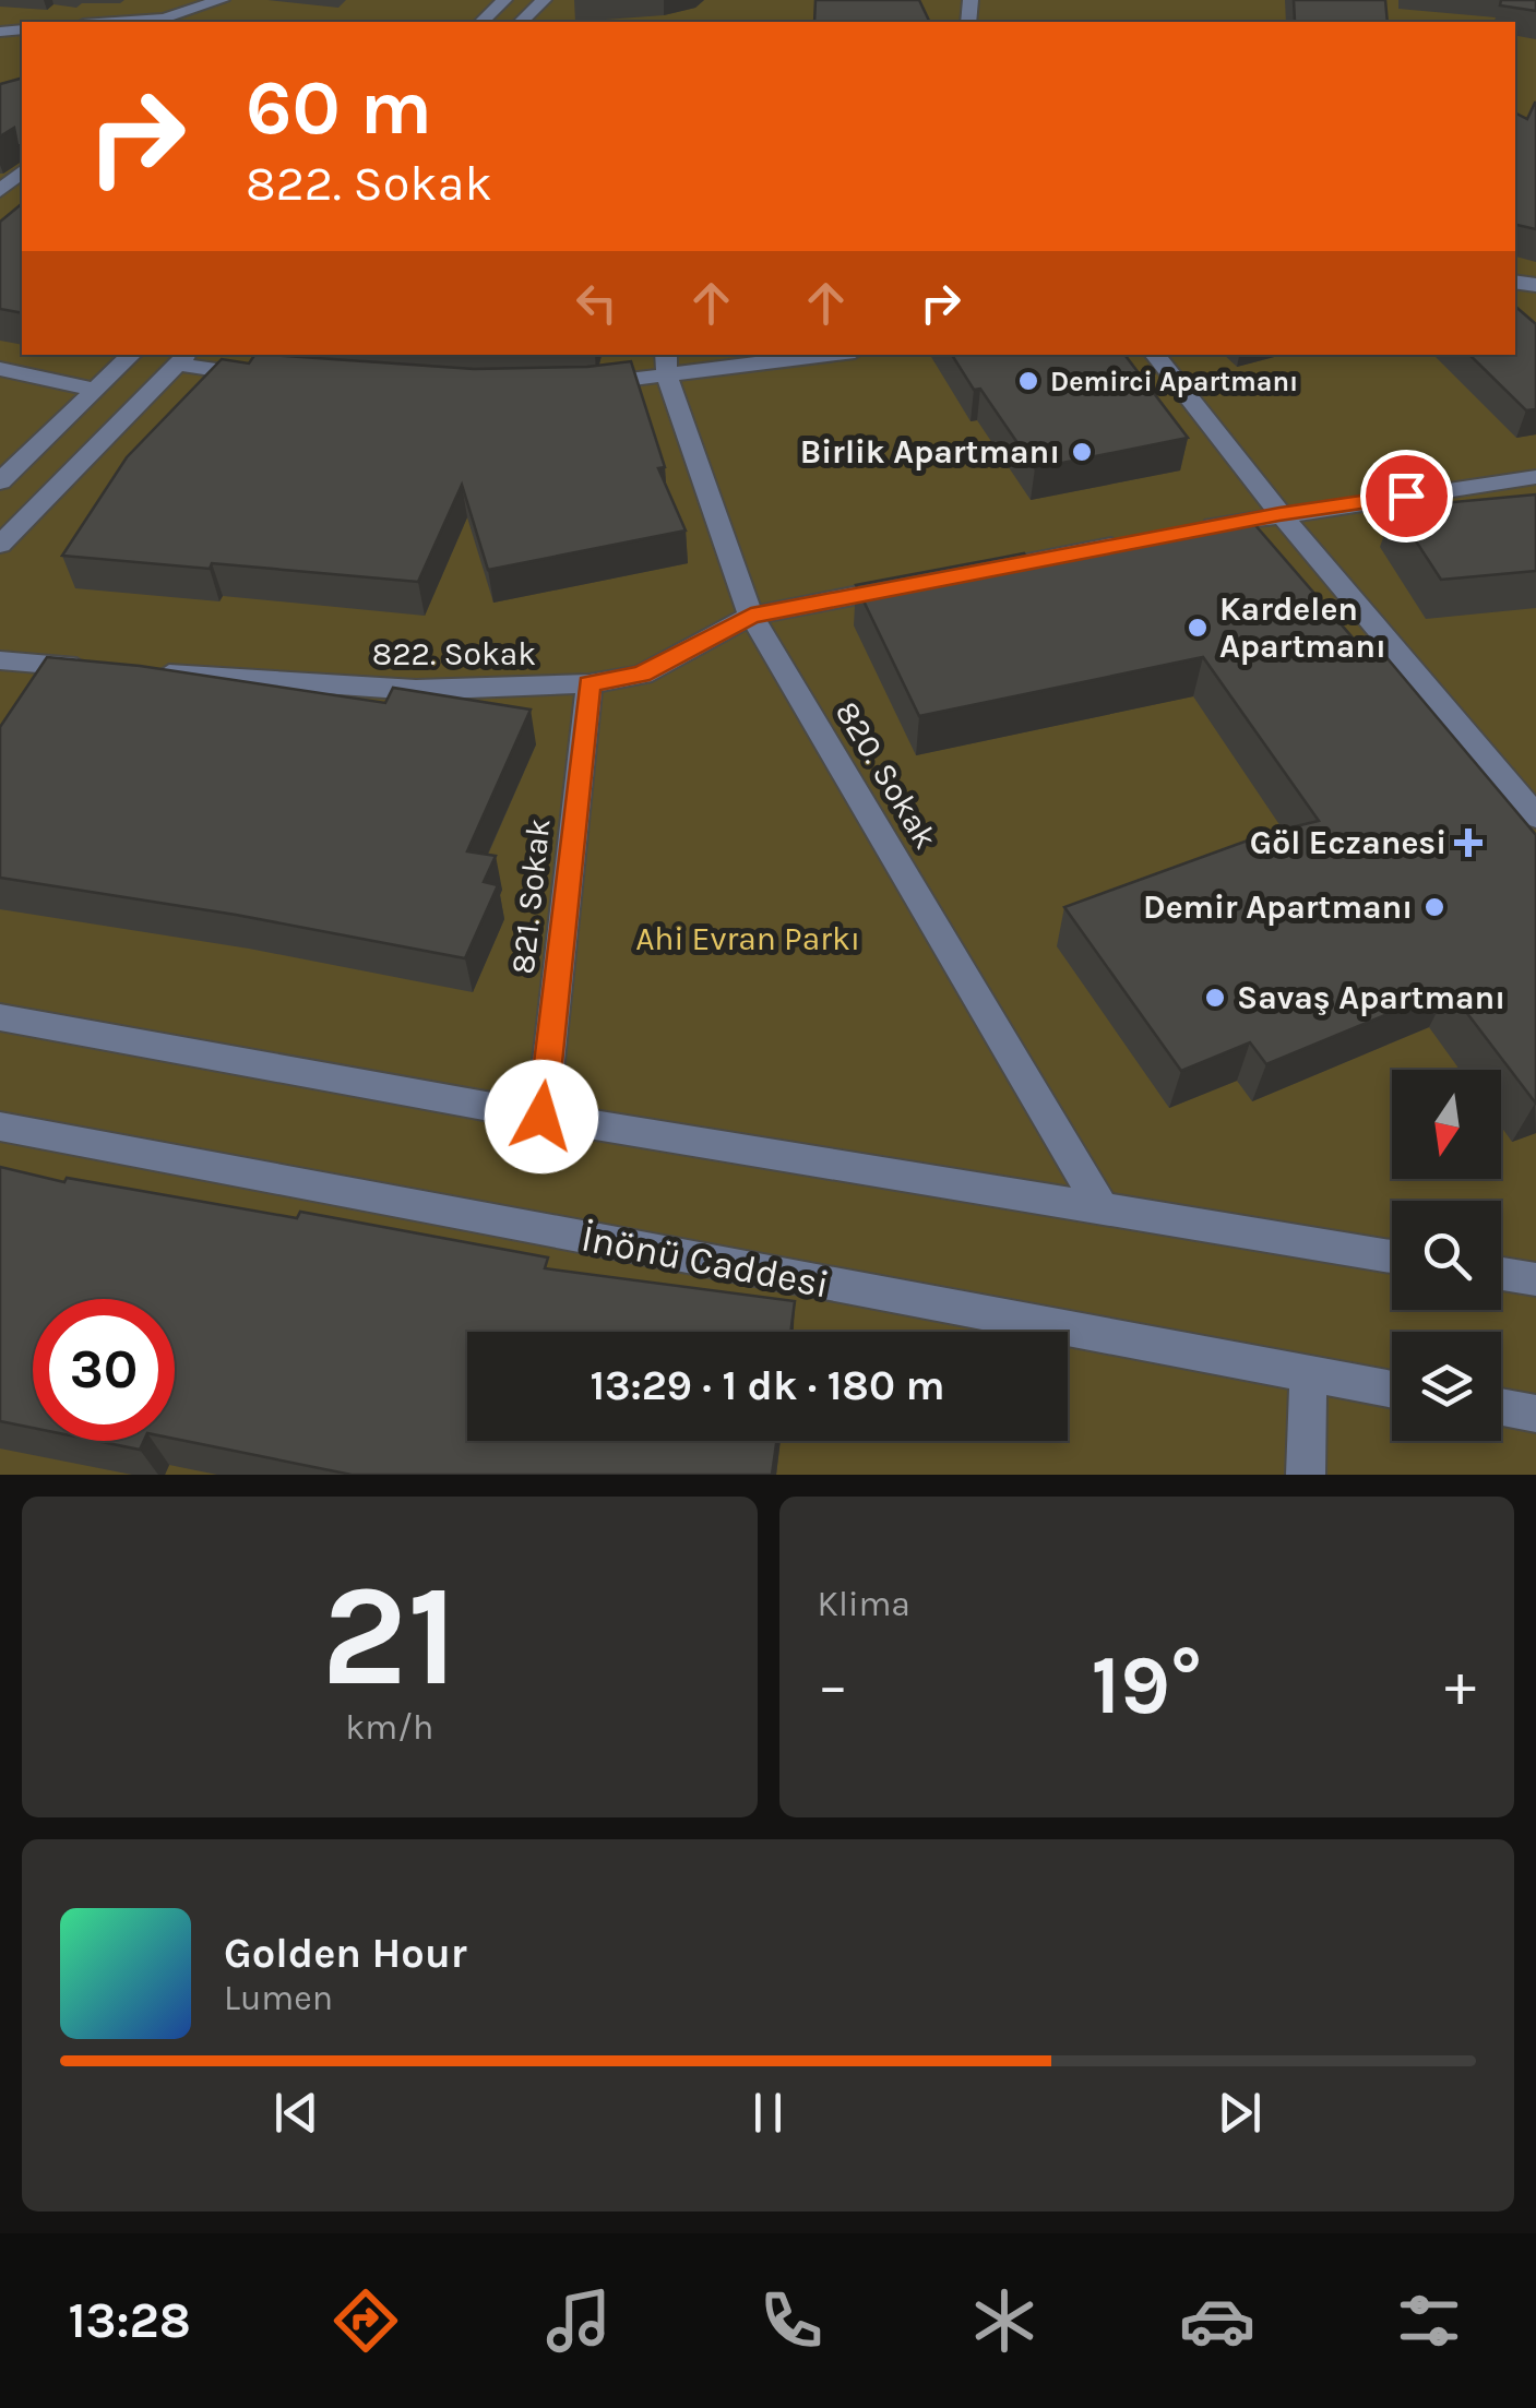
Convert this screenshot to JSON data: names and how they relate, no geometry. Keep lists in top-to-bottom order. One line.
{"streets":{"street":["822. Sokak","820. Sokak","821. Sokak","İnönü Caddesi"]},"crossings":[["822. Sokak","820. Sokak"],["822. Sokak","821. Sokak"]],"parks":["Ahi Evran Parkı"],"places":{"other":["Demirci Apartmanı","Birlik Apartmanı","Kardelen Apartmanı","Demir Apartmanı","Savaş Apartmanı"],"health":["Göl Eczanesi"]},"north":"bottom","page":{"turn":["60 m","822. Sokak"],"limit":"30","trip":"13:29 · 1 dk · 180 m","tile":[["21","km/h"],"Klima"],"heat":["−","19°","+"],"song":["Golden Hour","Lumen"],"tabs":"13:28"}}
